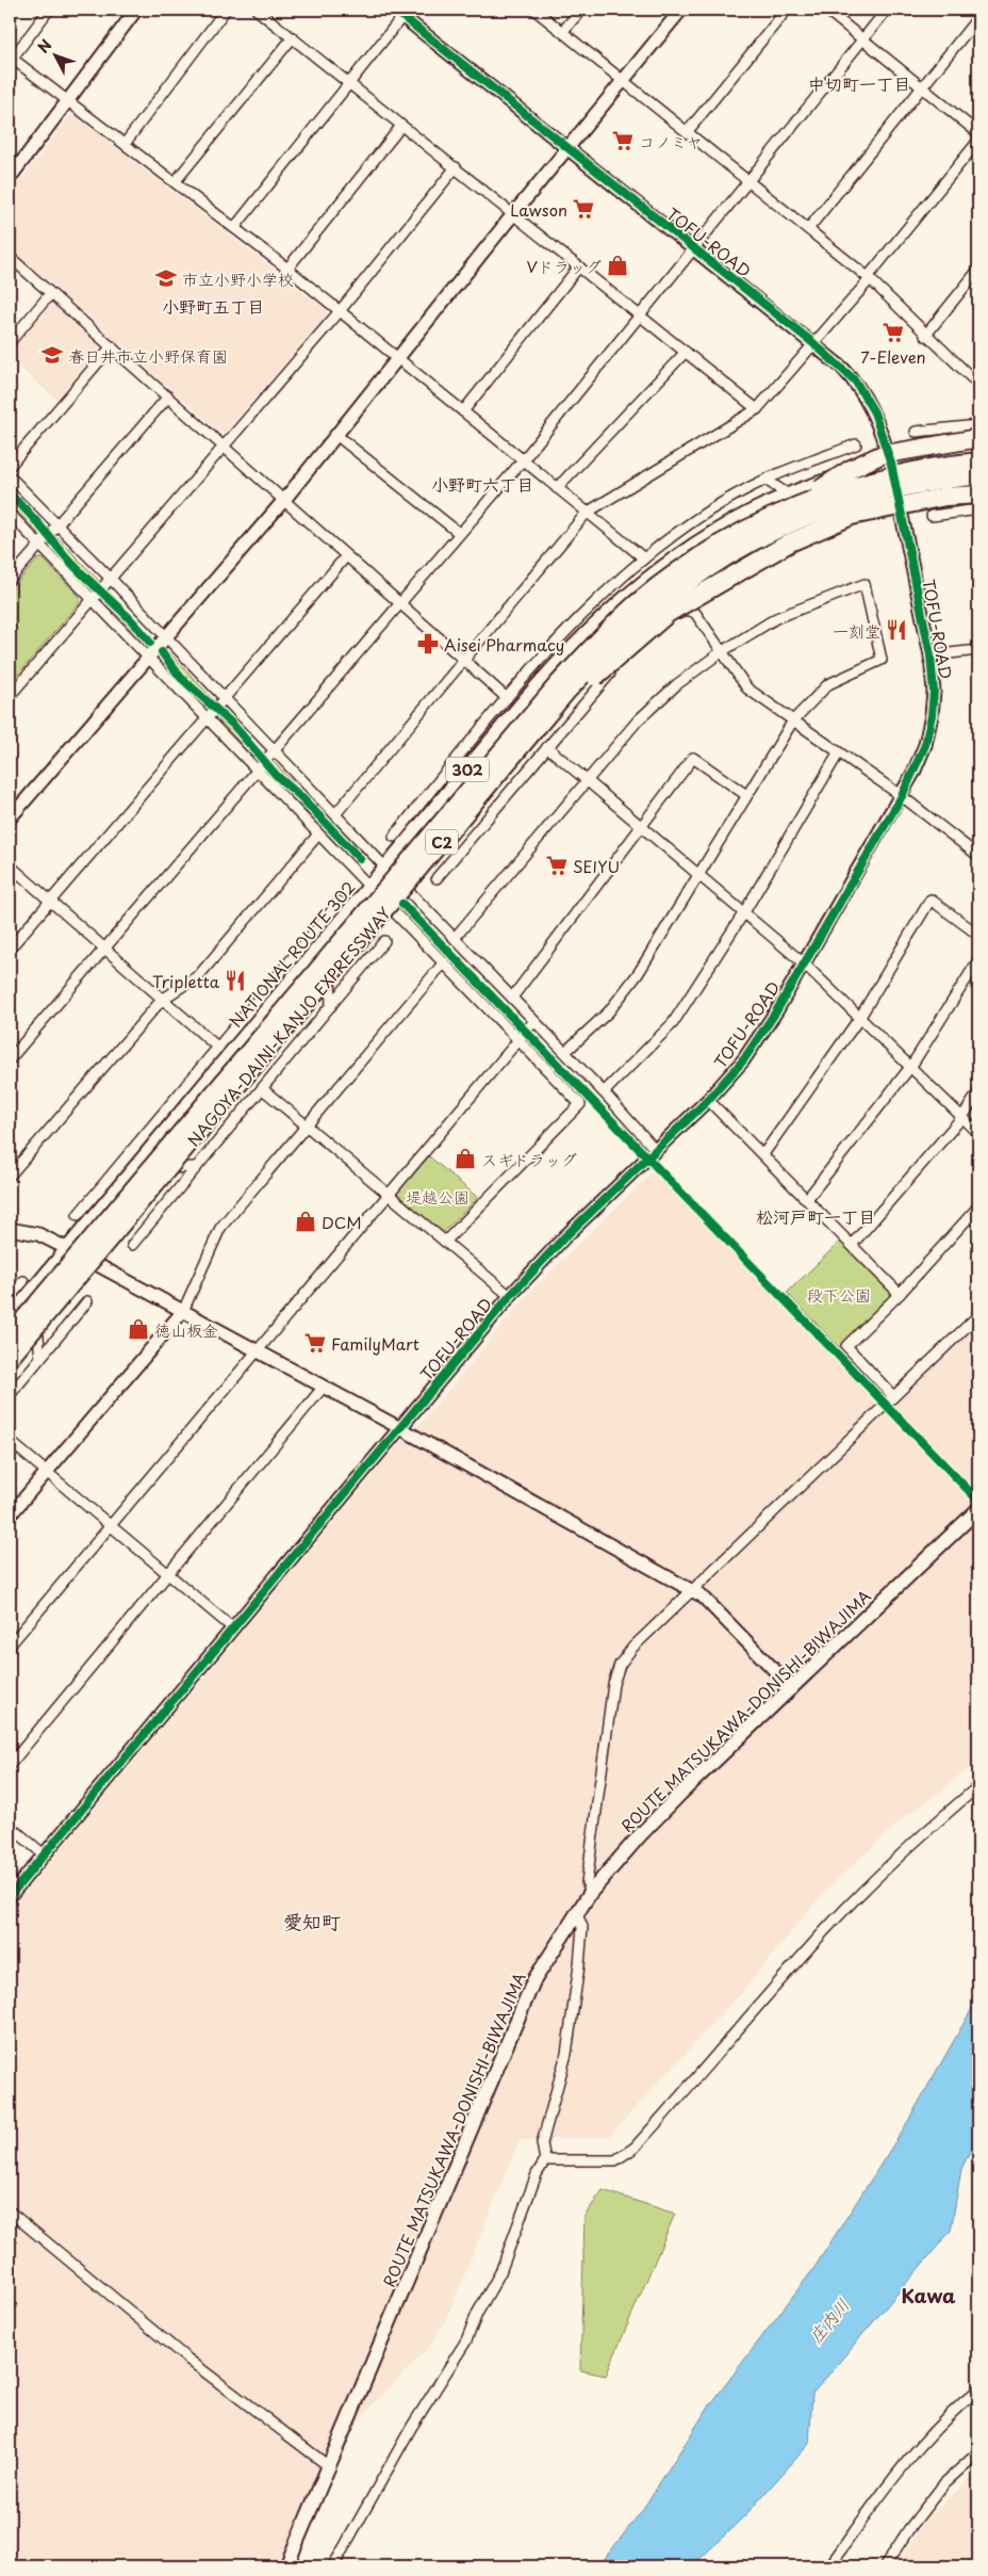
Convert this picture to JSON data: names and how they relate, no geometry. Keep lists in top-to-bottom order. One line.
{"streets":{"highway":["302","C2","NATIONAL ROUTE 302","NAGOYA-DAINI-KANJO EXPRESSWAY"],"main road":["ROUTE MATSUKAWA-DONISHI-BIWAJIMA"],"street":["TOFU-ROAD"]},"crossings":[["TOFU-ROAD","NATIONAL ROUTE 302"],["NATIONAL ROUTE 302","NAGOYA-DAINI-KANJO EXPRESSWAY"]],"districts":["中切町一丁目","小野町五丁目","小野町六丁目","松河戸町一丁目","愛知町","Kawa"],"water":["庄内川"],"parks":["堤越公園","段下公園"],"places":{"supermarket":["コノミヤ","Lawson","7-Eleven","SEIYU","FamilyMart"],"shop":["Vドラッグ","スギドラッグ","DCM","徳山板金"],"school or university":["市立小野小学校","春日井市立小野保育園"],"restaurant":["一刻堂","Tripletta"],"pharmacy":["Aisei Pharmacy"]},"north":"top left"}
